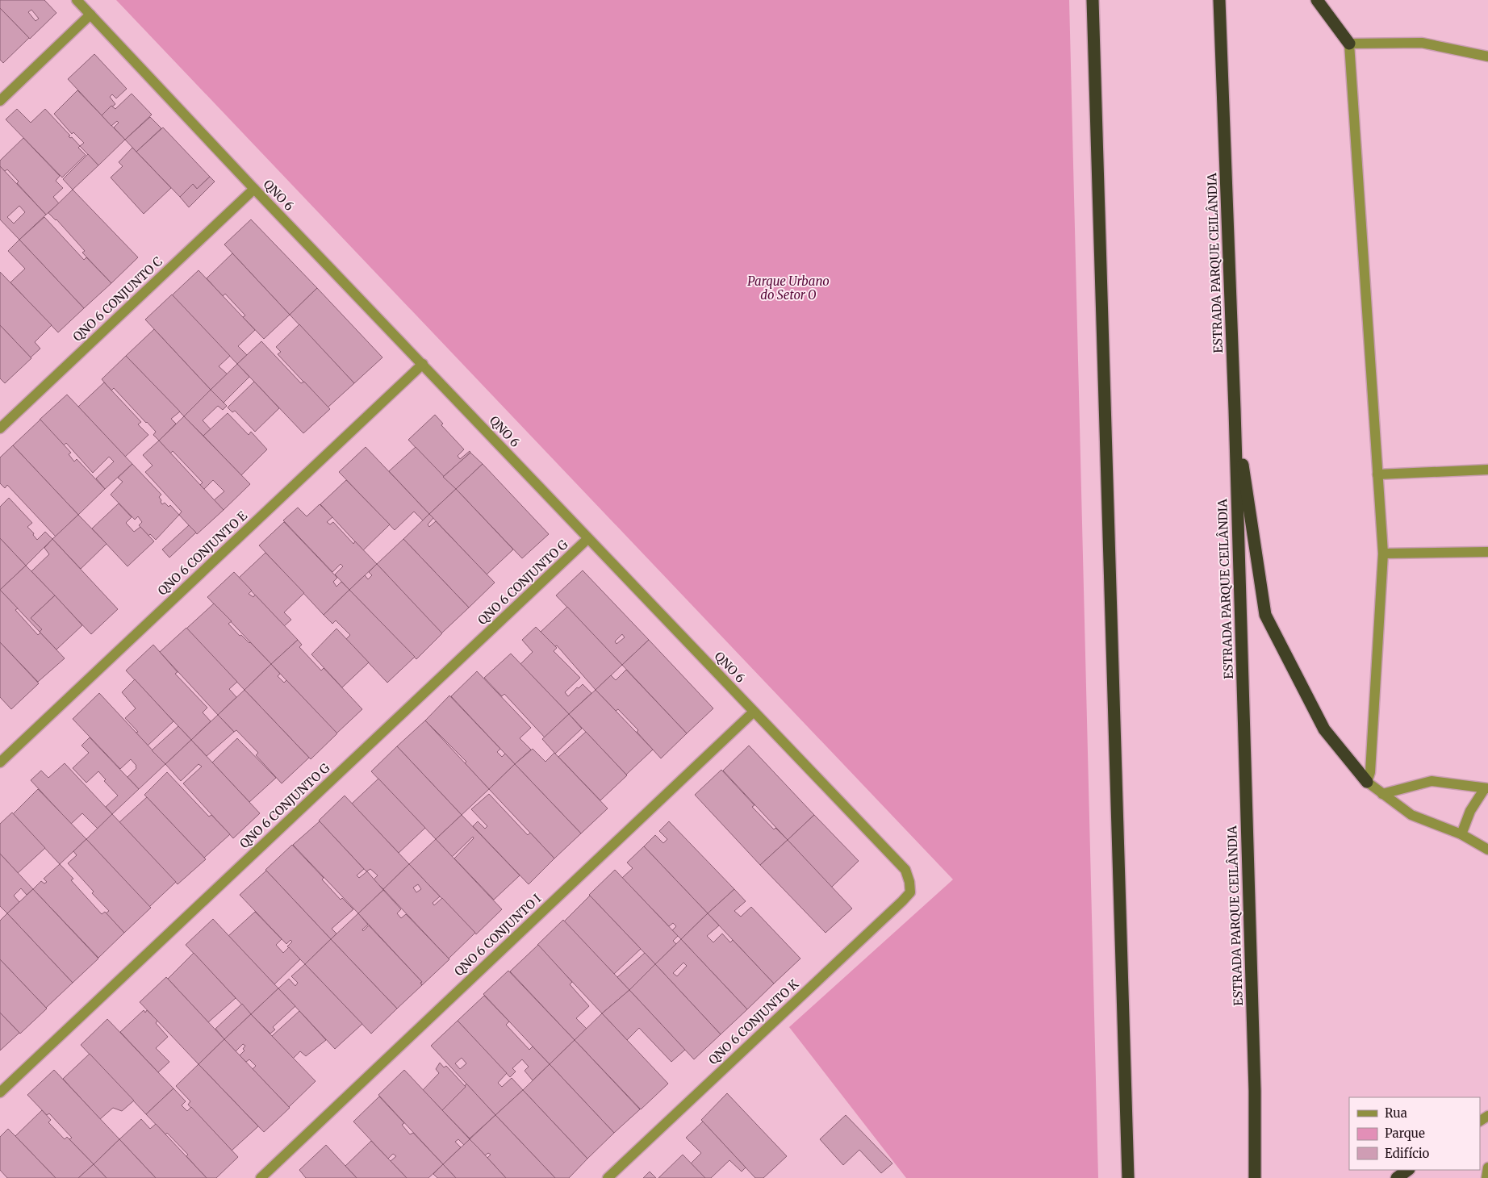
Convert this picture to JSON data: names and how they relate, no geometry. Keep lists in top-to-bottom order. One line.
{"streets":{"highway":["ESTRADA PARQUE CEILÂNDIA"],"street":["QNO 6","QNO 6 CONJUNTO C","QNO 6 CONJUNTO E","QNO 6 CONJUNTO G","QNO 6 CONJUNTO I","QNO 6 CONJUNTO K"]},"crossings":[["QNO 6","QNO 6 CONJUNTO C"],["QNO 6","QNO 6 CONJUNTO E"],["QNO 6","QNO 6 CONJUNTO G"],["QNO 6","QNO 6 CONJUNTO I"],["QNO 6","QNO 6 CONJUNTO K"]],"parks":["Parque Urbano do Setor O"],"legend":["Rua","Parque","Edifício"]}
